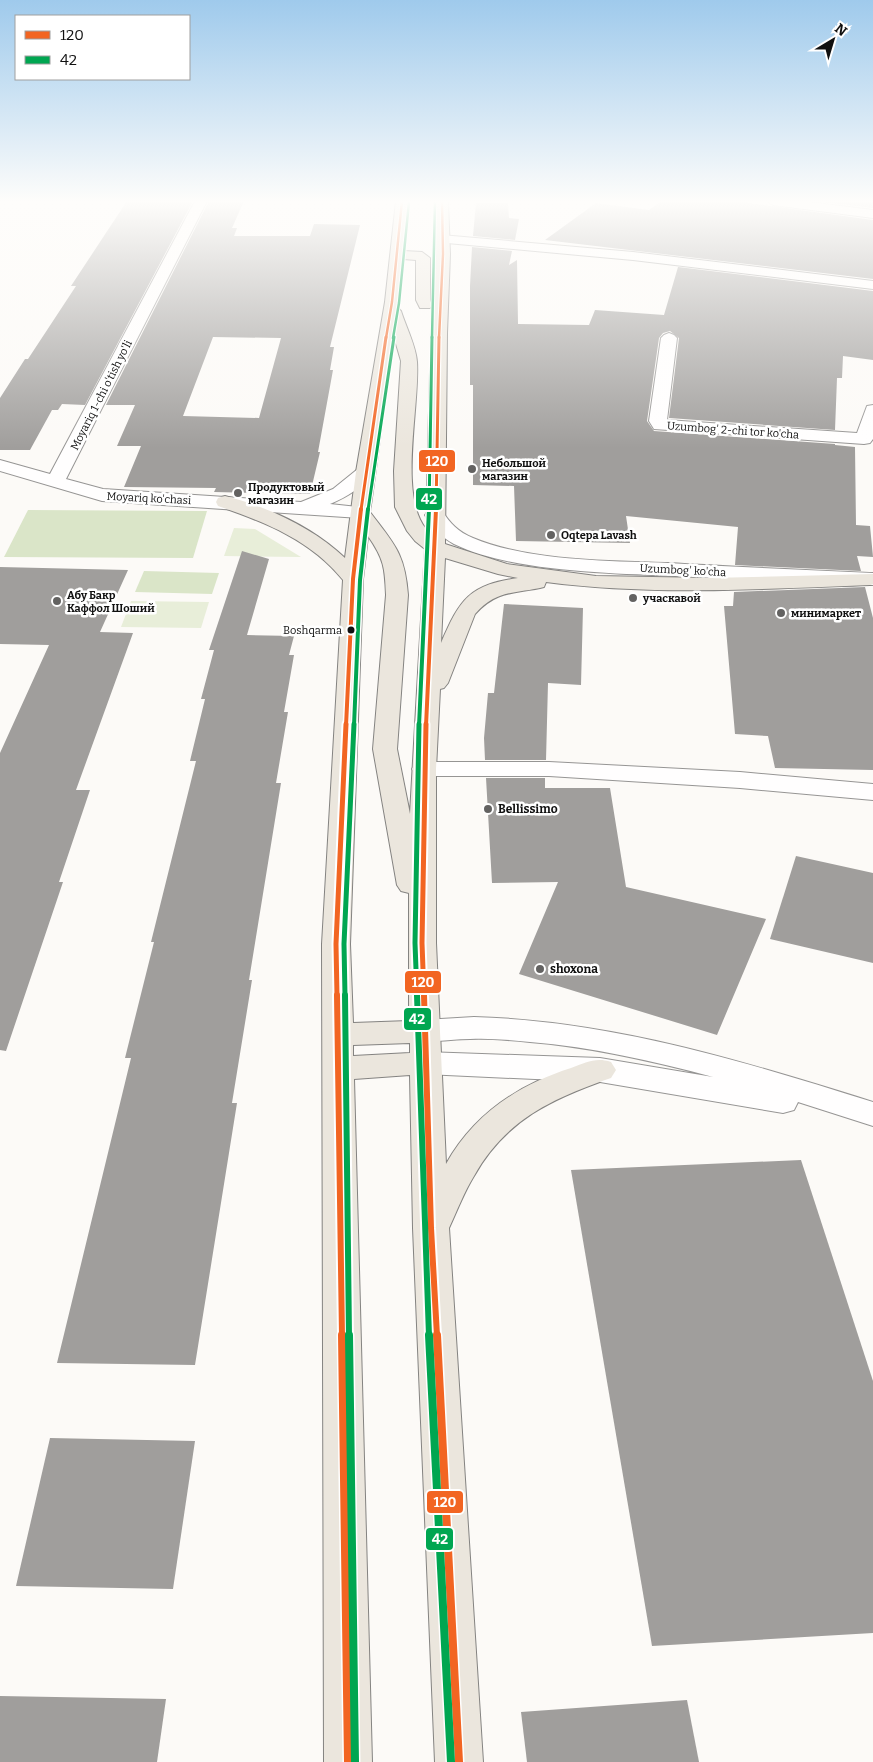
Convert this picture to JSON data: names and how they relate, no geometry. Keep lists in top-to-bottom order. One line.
{"streets":{"main road":["Uzumbog' ko'cha"],"street":["Moyariq 1-chi o'tish yo'li","Uzumbog' 2-chi tor ko'cha","Moyariq ko'chasi"]},"crossings":[["Moyariq 1-chi o'tish yo'li","Moyariq ko'chasi"]],"places":["Небольшой магазин","Продуктовый магазин","Oqtepa Lavash","учаскавой","Абу Бакр Каффол Шоший","минимаркет","Boshqarma","Bellissimo","shoxona"],"lines":["transit line 120","transit line 42"],"legend":["120","42"],"north":"top right"}
